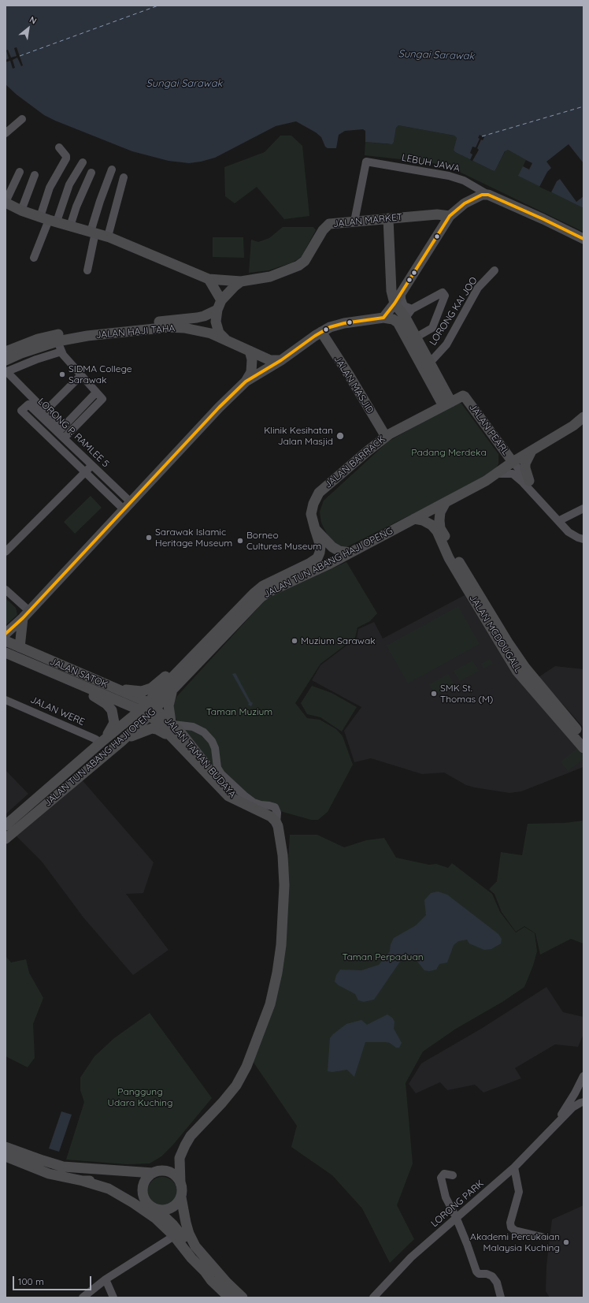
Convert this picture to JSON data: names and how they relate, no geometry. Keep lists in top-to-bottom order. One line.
{"streets":{"main road":["JALAN MARKET","JALAN HAJI TAHA","JALAN MASJID","JALAN PEARL","JALAN BARRACK","JALAN TUN ABANG HAJI OPENG","JALAN MCDOUGALL","JALAN SATOK","JALAN TAMAN BUDAYA"],"street":["LEBUH JAWA","LORONG KAI JOO","LORONG P. RAMLEE 5","JALAN WERE","LORONG PARK"]},"crossings":[["LEBUH JAWA","JALAN MARKET"],["JALAN MASJID","JALAN BARRACK"],["JALAN PEARL","JALAN BARRACK"],["JALAN PEARL","JALAN TUN ABANG HAJI OPENG"],["JALAN BARRACK","JALAN TUN ABANG HAJI OPENG"],["JALAN TUN ABANG HAJI OPENG","JALAN MCDOUGALL"],["JALAN TUN ABANG HAJI OPENG","JALAN SATOK"],["JALAN TUN ABANG HAJI OPENG","JALAN WERE"],["JALAN TUN ABANG HAJI OPENG","JALAN TAMAN BUDAYA"],["JALAN SATOK","JALAN TAMAN BUDAYA"]],"water":["Sungai Sarawak"],"parks":["Padang Merdeka","Taman Muzium","Taman Perpaduan","Panggung Udara Kuching"],"places":["SIDMA College Sarawak","Klinik Kesihatan Jalan Masjid","Sarawak Islamic Heritage Museum","Borneo Cultures Museum","Muzium Sarawak","SMK St. Thomas (M)","Akademi Percukaian Malaysia Kuching"],"scale_bar":"100 m","north":"top right"}
